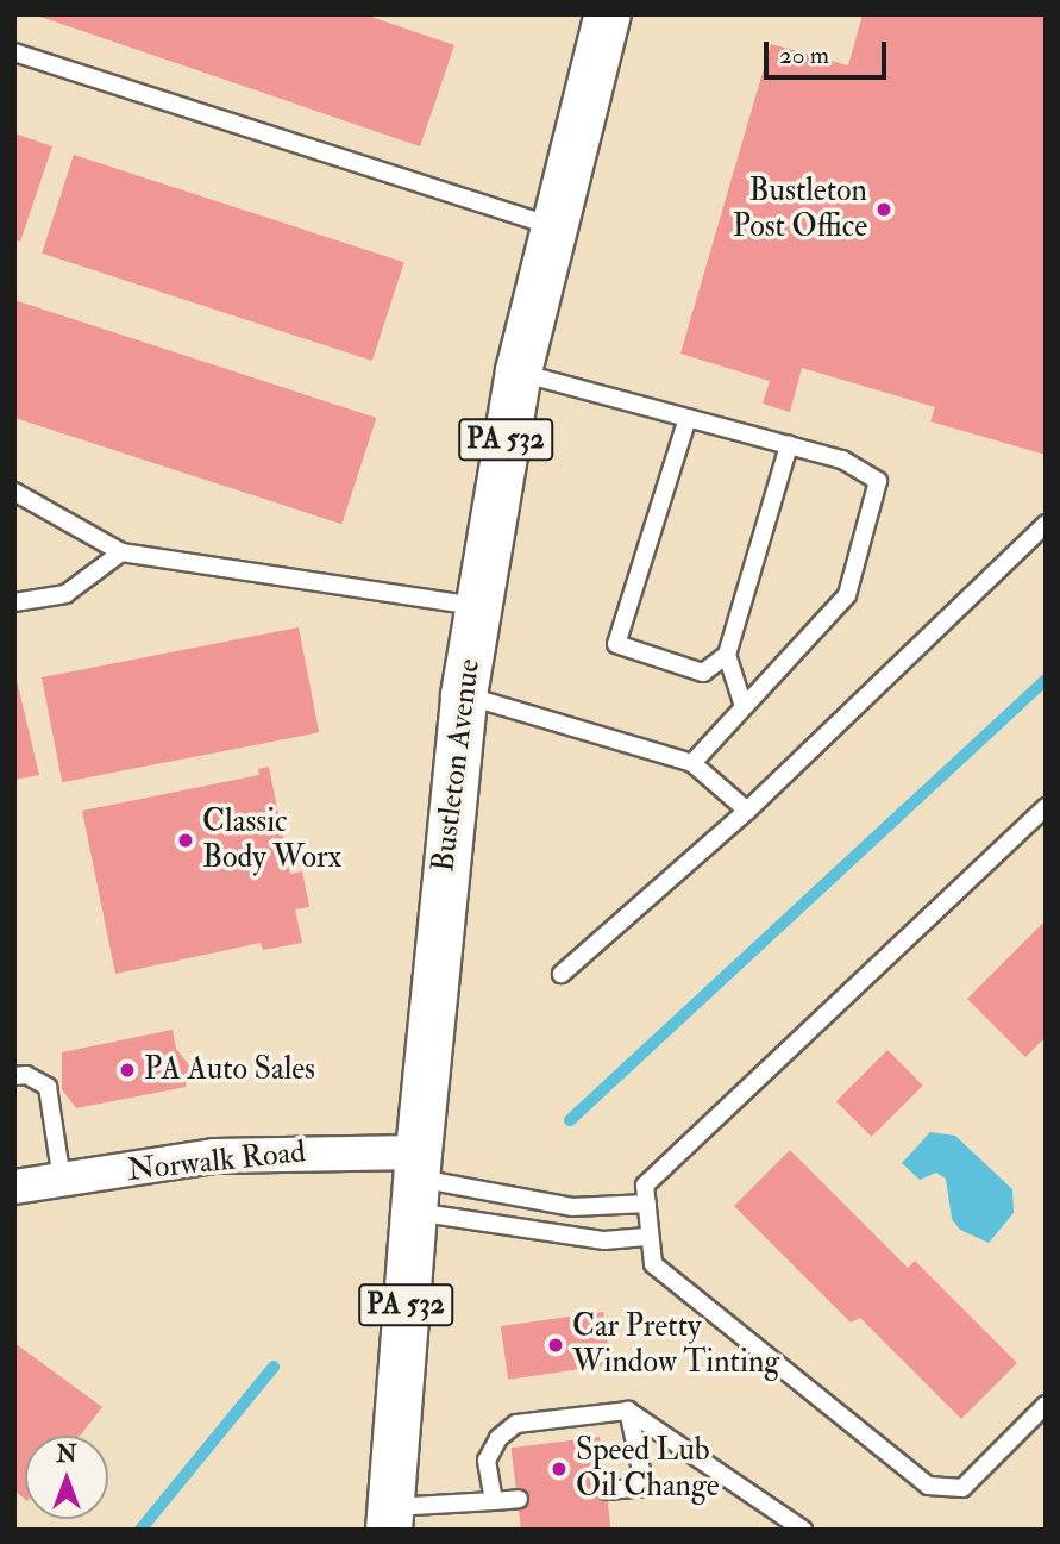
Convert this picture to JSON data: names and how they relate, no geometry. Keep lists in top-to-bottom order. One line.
{"streets":{"main road":["PA 532","Bustleton Avenue"],"street":["Norwalk Road"]},"crossings":[["Bustleton Avenue","Norwalk Road"]],"places":["Bustleton Post Office","Classic Body Worx","PA Auto Sales","Car Pretty Window Tinting","Speed Lub Oil Change"],"scale_bar":"20 m","north":"top"}
